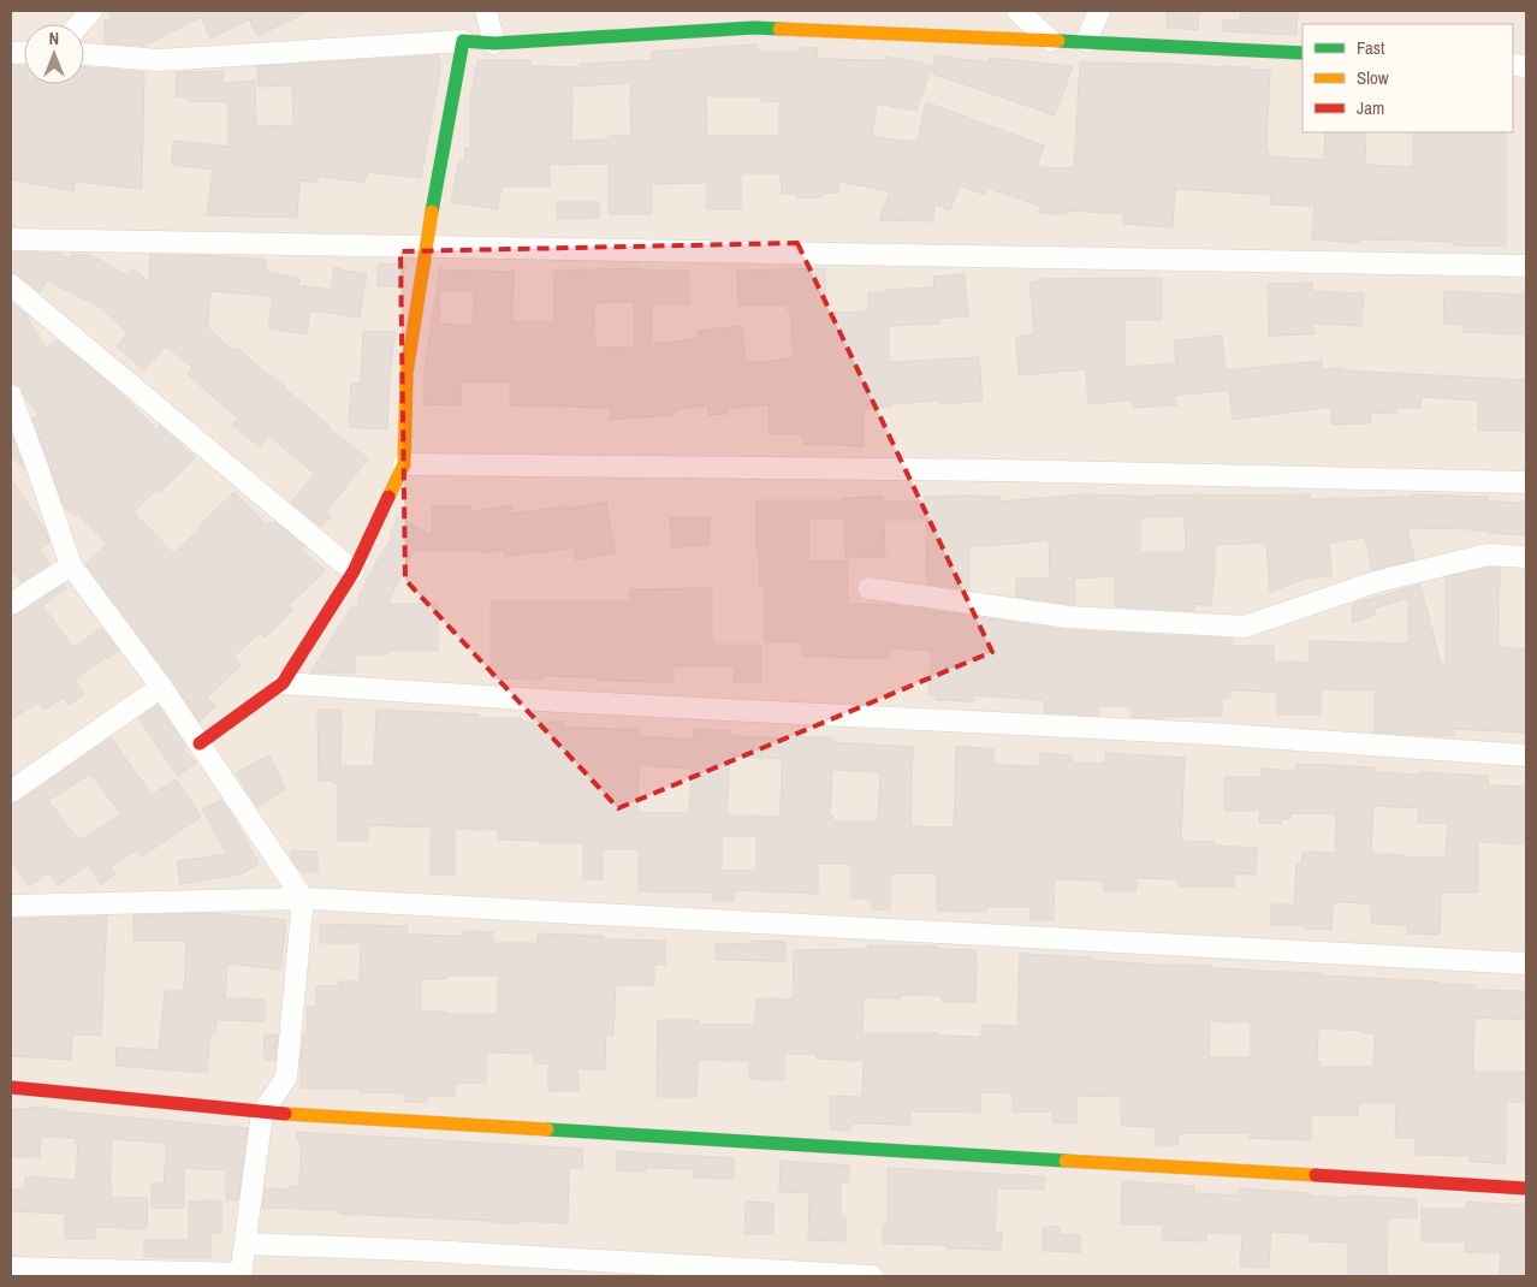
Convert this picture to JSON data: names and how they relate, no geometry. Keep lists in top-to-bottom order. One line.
{"legend":["Fast","Slow","Jam"],"north":"top"}
